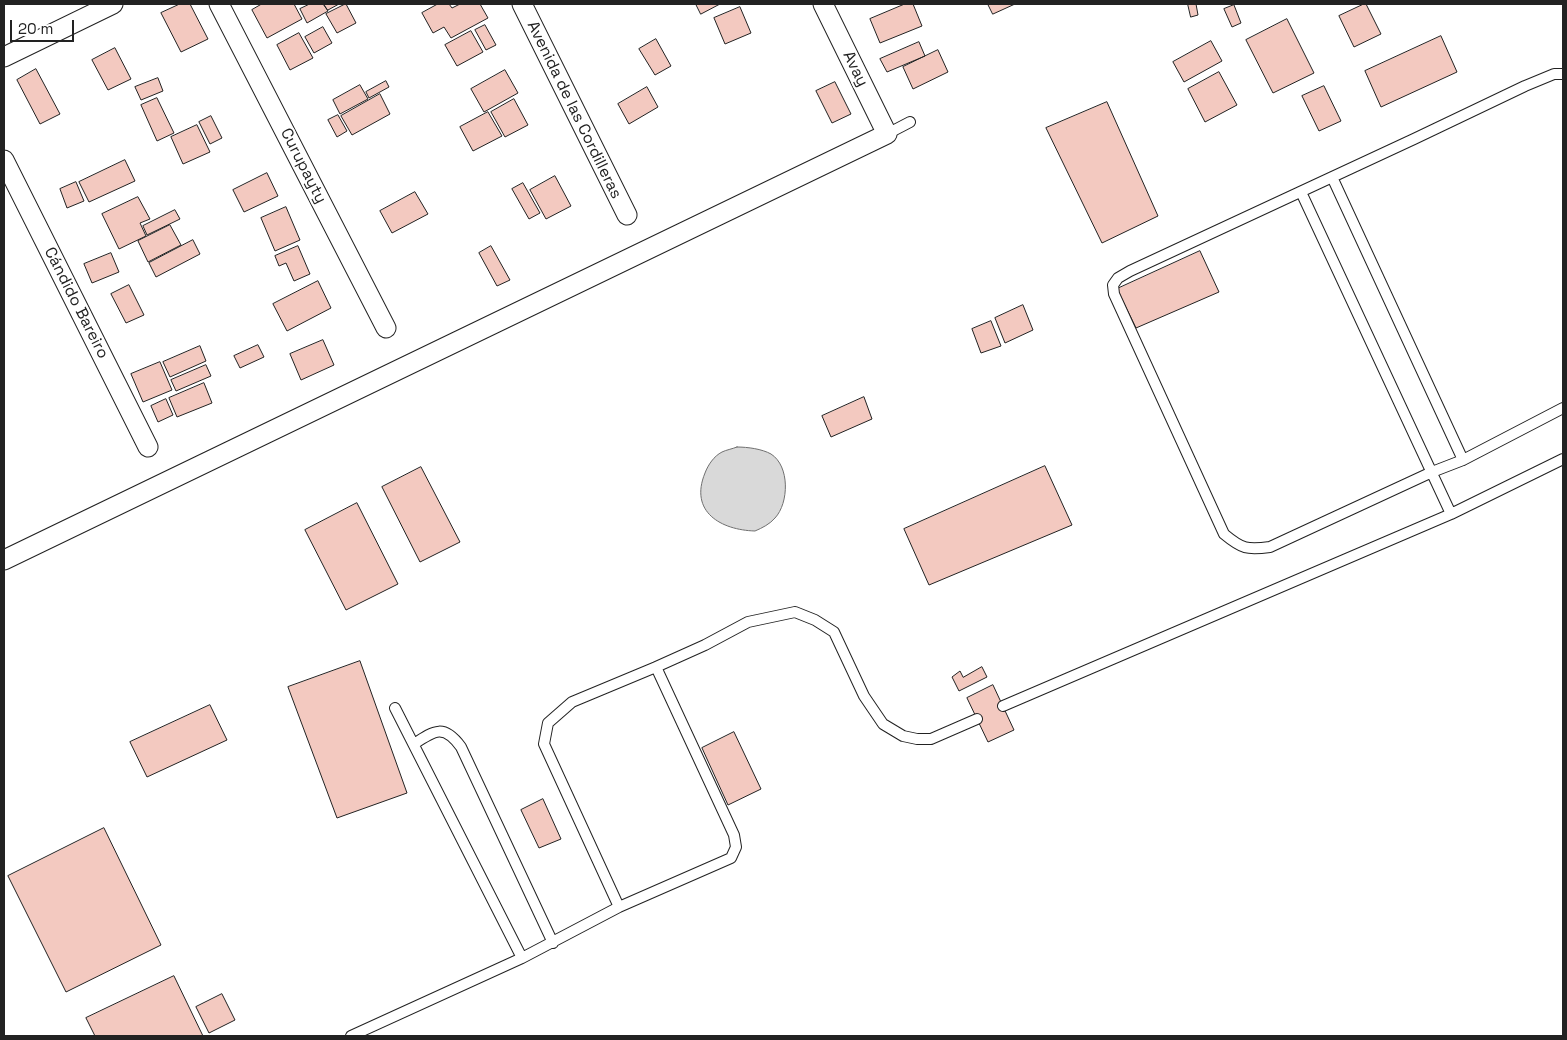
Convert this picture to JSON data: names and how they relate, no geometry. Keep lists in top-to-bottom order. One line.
{"streets":{"street":["Avay","Avenida de las Cordilleras","Curupayty","Cándido Bareiro"]},"scale_bar":"20 m"}
